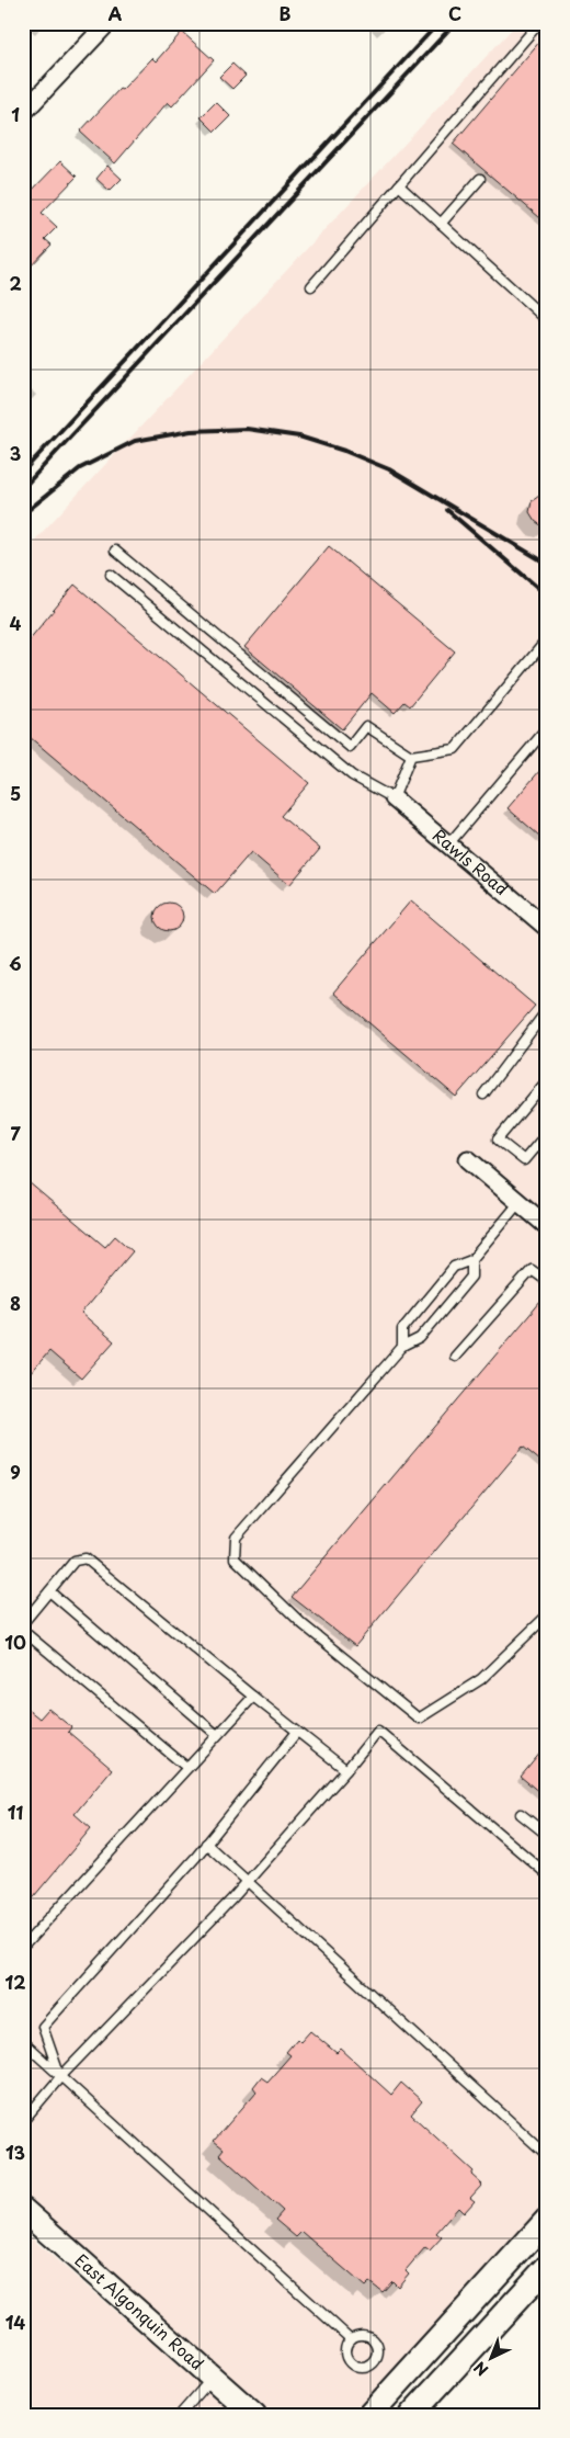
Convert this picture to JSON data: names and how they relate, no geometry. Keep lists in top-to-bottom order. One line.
{"streets":{"main road":["East Algonquin Road"],"street":["Rawls Road"]},"north":"bottom left","grid":{"columns":["A","B","C"],"rows":["1","2","3","4","5","6","7","8","9","10","11","12","13","14"]}}
